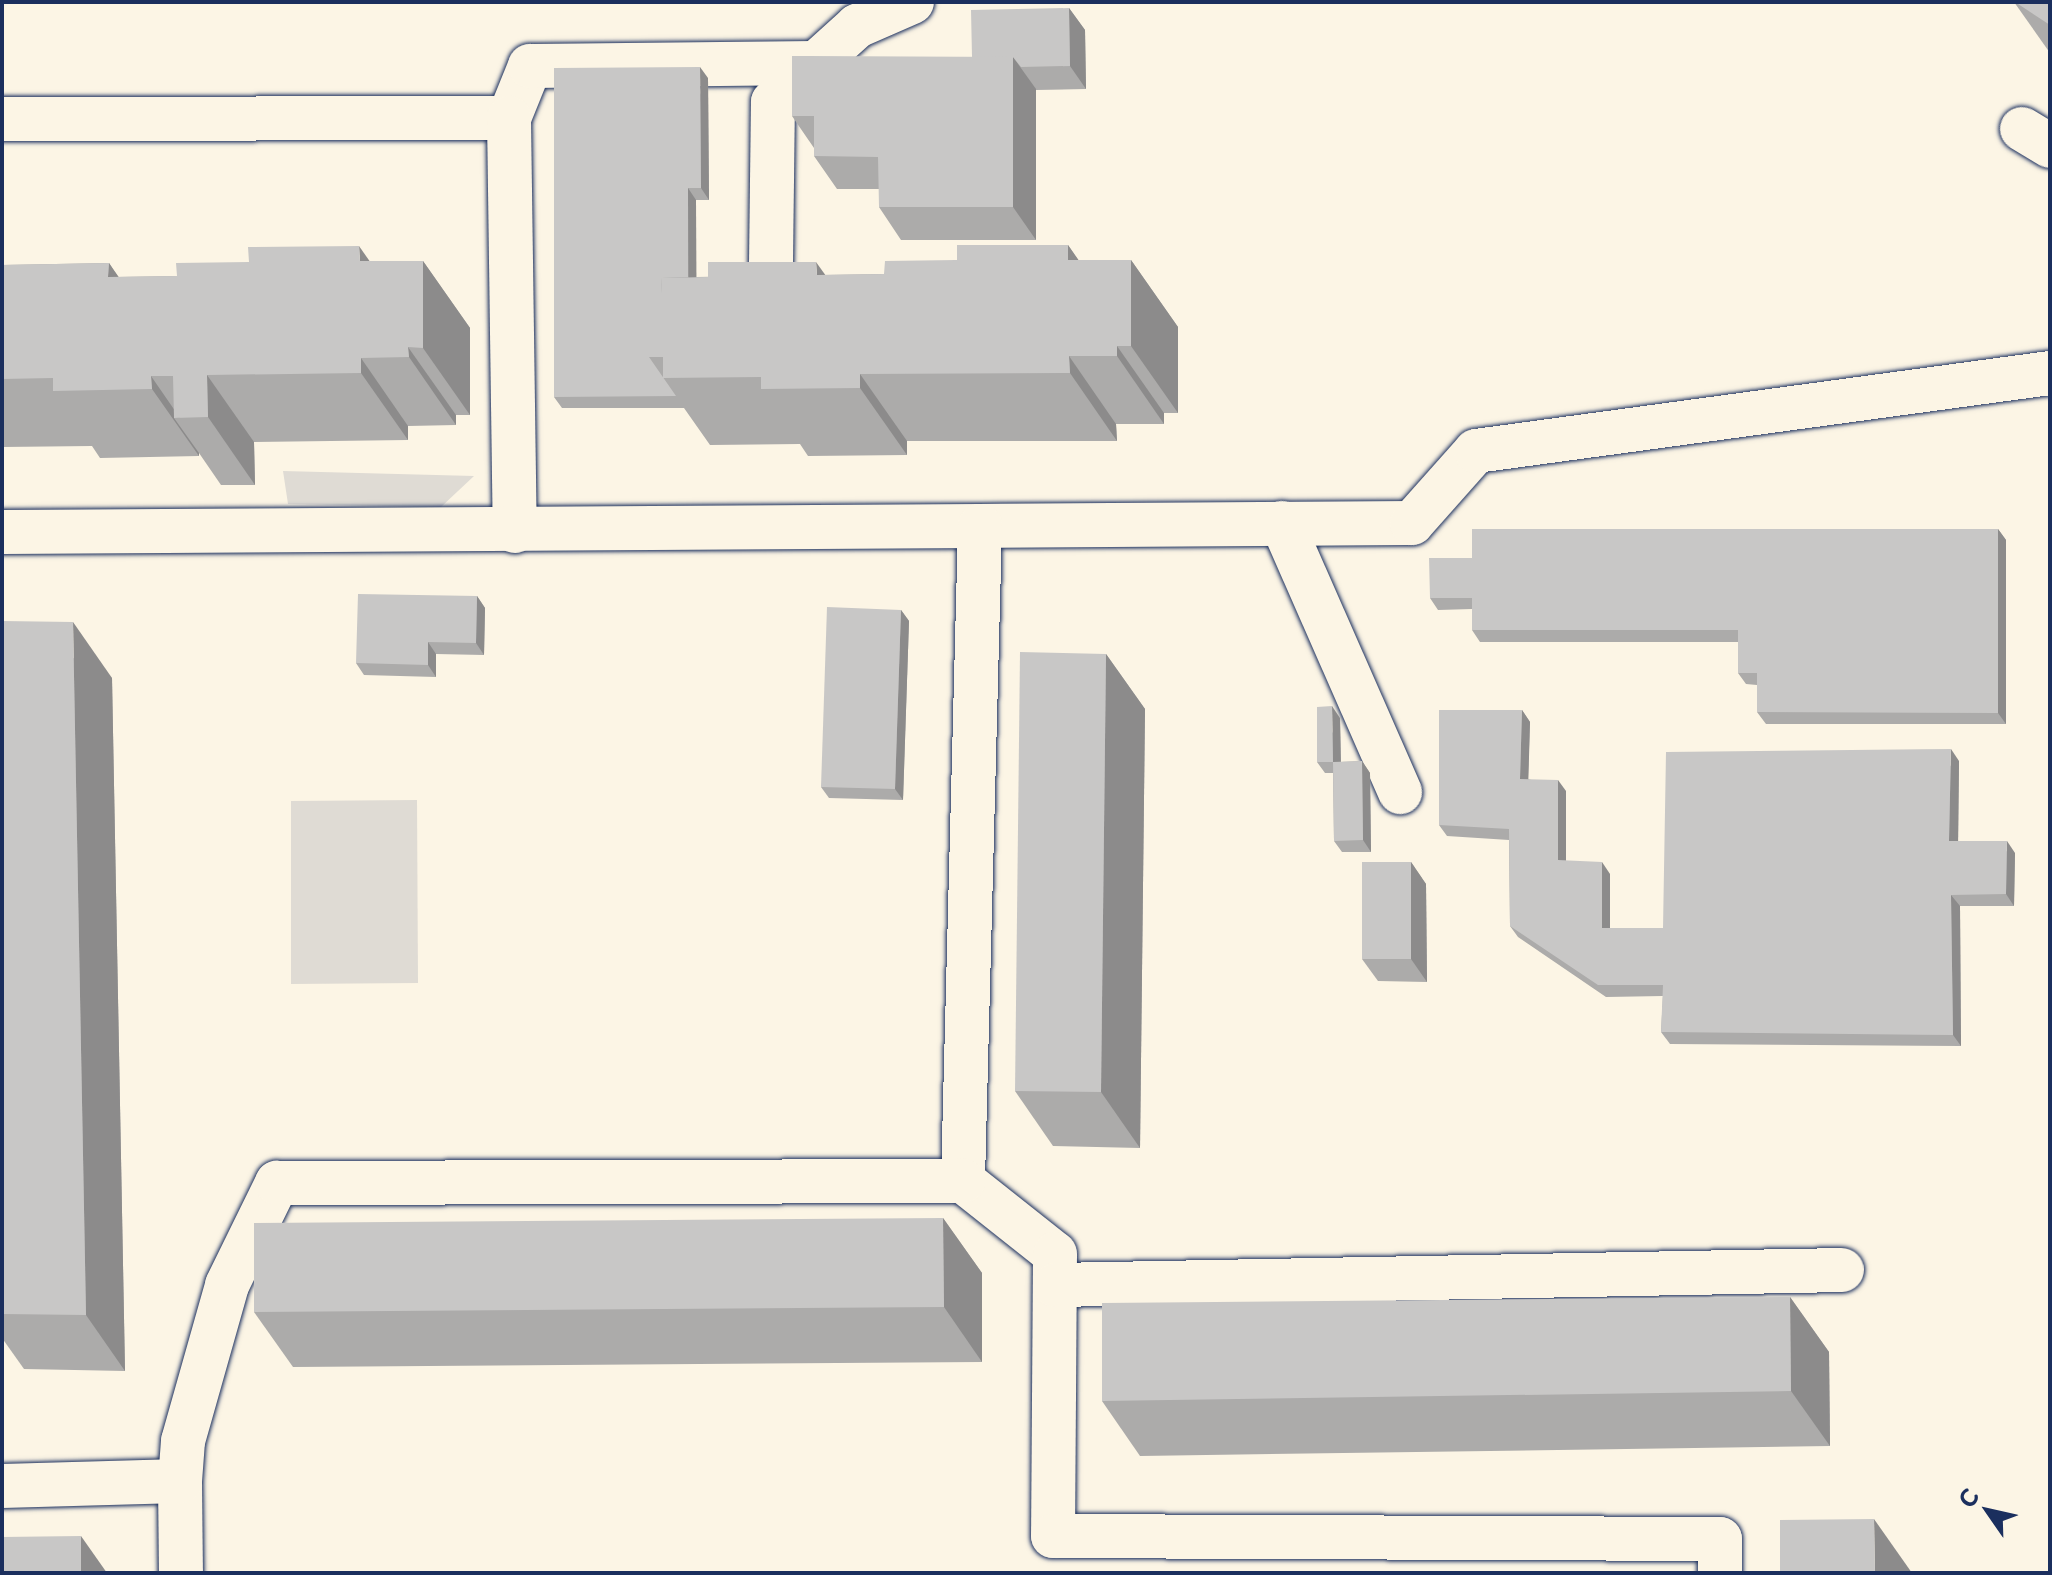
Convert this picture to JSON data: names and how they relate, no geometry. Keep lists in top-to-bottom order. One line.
{"north":"top left"}
